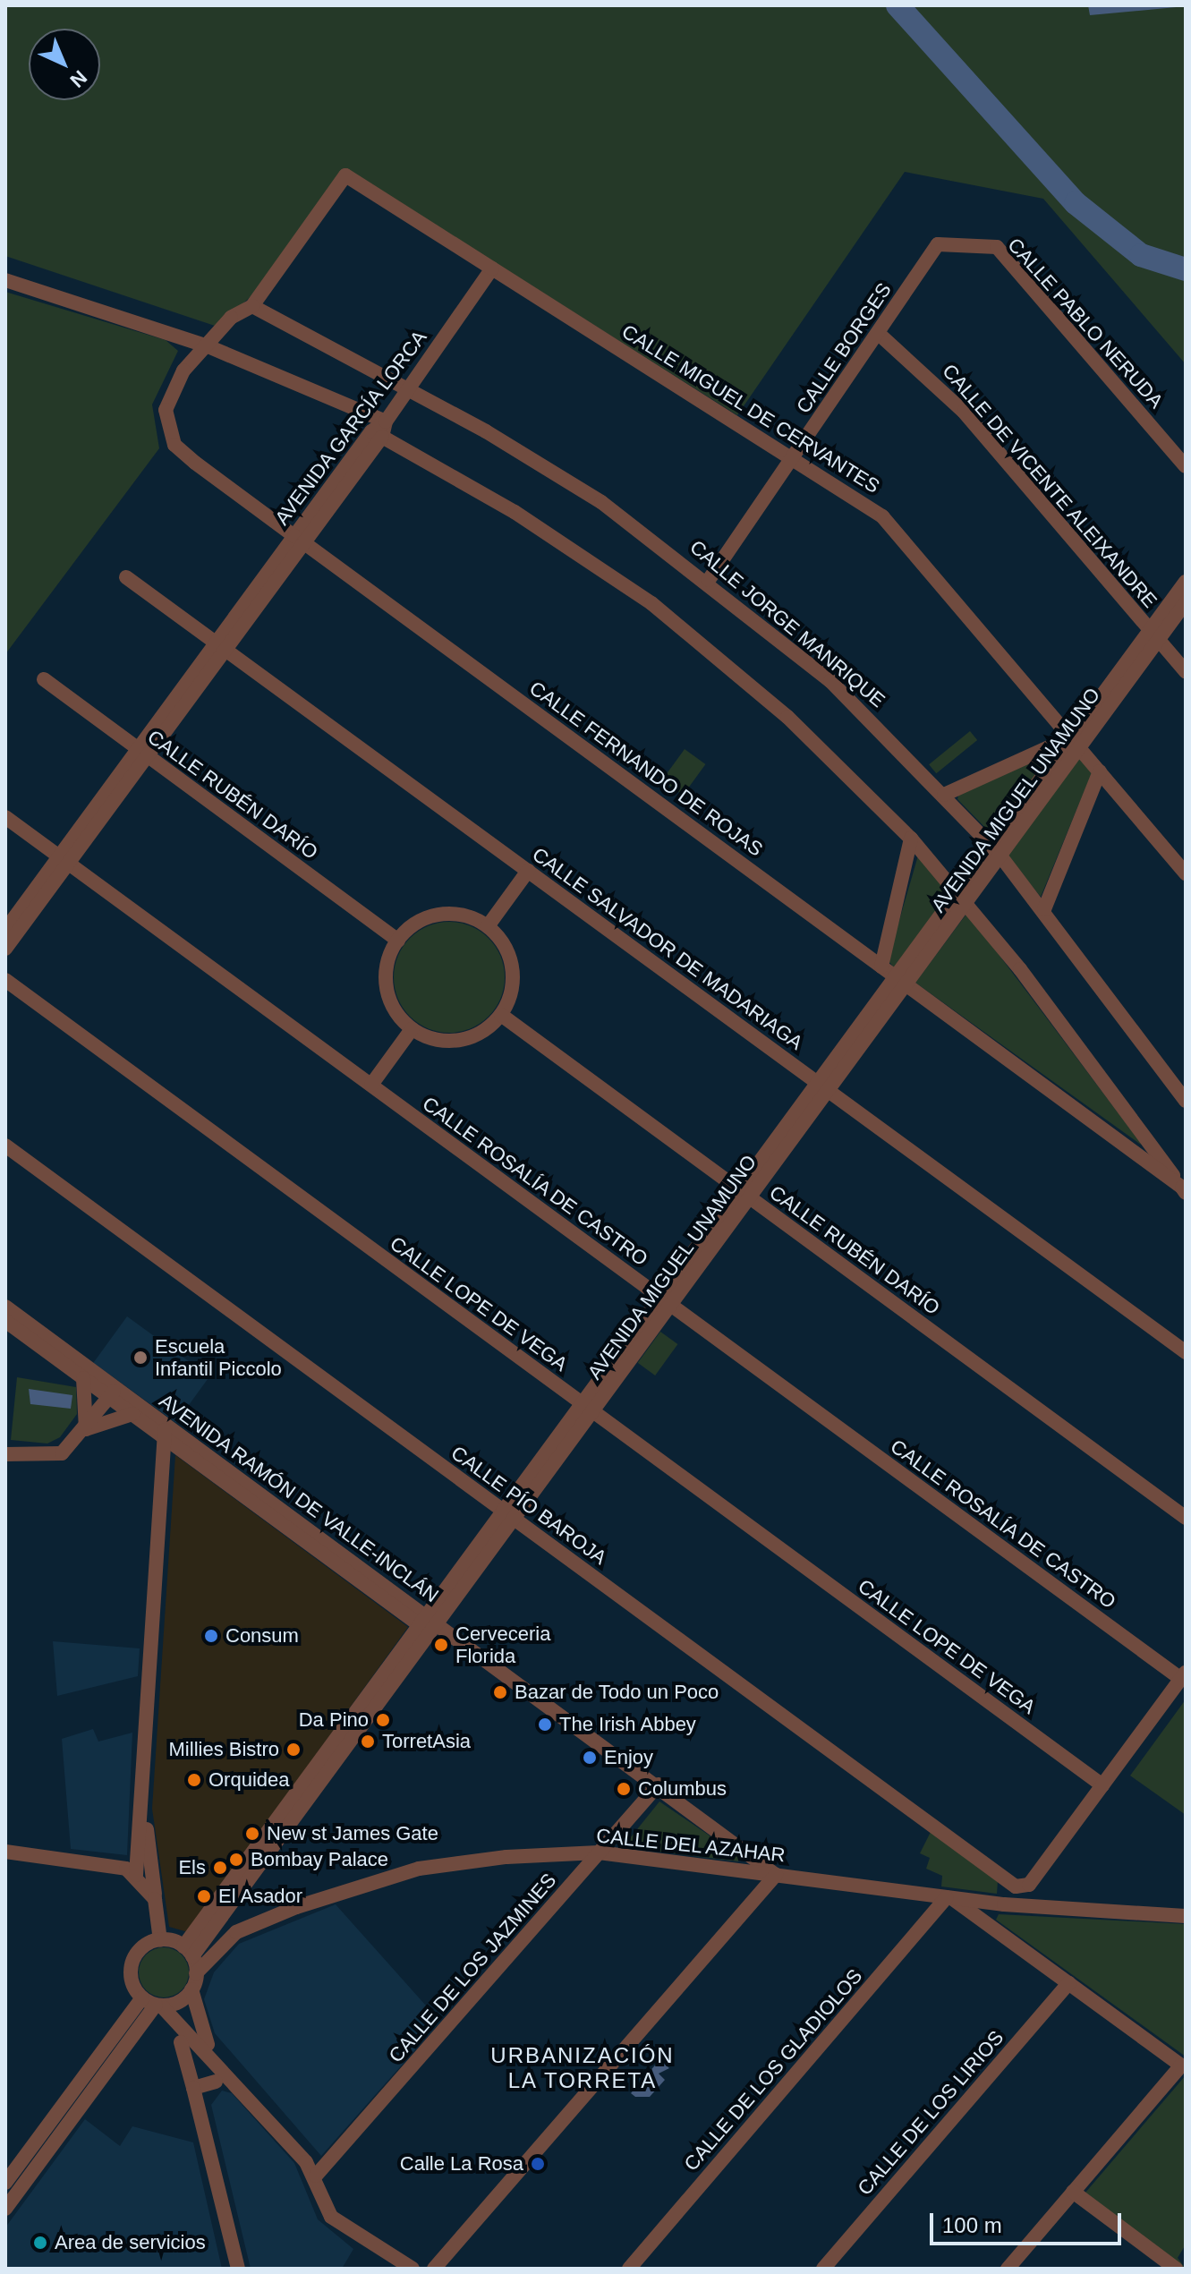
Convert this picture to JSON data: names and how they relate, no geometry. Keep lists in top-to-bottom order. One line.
{"streets":{"street":["CALLE PABLO NERUDA","CALLE BORGES","CALLE MIGUEL DE CERVANTES","AVENIDA GARCÍA LORCA","CALLE DE VICENTE ALEIXANDRE","CALLE JORGE MANRIQUE","CALLE FERNANDO DE ROJAS","CALLE RUBÉN DARÍO","AVENIDA MIGUEL UNAMUNO","CALLE SALVADOR DE MADARIAGA","CALLE ROSALÍA DE CASTRO","CALLE LOPE DE VEGA","AVENIDA RAMÓN DE VALLE-INCLÁN","CALLE PÍO BAROJA","CALLE DEL AZAHAR","CALLE DE LOS JAZMINES","CALLE DE LOS GLADIOLOS","CALLE DE LOS LIRIOS"]},"crossings":[["CALLE PABLO NERUDA","CALLE BORGES"],["CALLE BORGES","CALLE MIGUEL DE CERVANTES"],["CALLE BORGES","CALLE DE VICENTE ALEIXANDRE"],["CALLE BORGES","CALLE JORGE MANRIQUE"],["CALLE MIGUEL DE CERVANTES","AVENIDA GARCÍA LORCA"],["CALLE MIGUEL DE CERVANTES","AVENIDA MIGUEL UNAMUNO"],["AVENIDA GARCÍA LORCA","CALLE JORGE MANRIQUE"],["AVENIDA GARCÍA LORCA","CALLE FERNANDO DE ROJAS"],["AVENIDA GARCÍA LORCA","CALLE RUBÉN DARÍO"],["AVENIDA GARCÍA LORCA","CALLE SALVADOR DE MADARIAGA"],["AVENIDA GARCÍA LORCA","CALLE ROSALÍA DE CASTRO"],["CALLE DE VICENTE ALEIXANDRE","AVENIDA MIGUEL UNAMUNO"],["CALLE JORGE MANRIQUE","AVENIDA MIGUEL UNAMUNO"],["CALLE FERNANDO DE ROJAS","AVENIDA MIGUEL UNAMUNO"],["CALLE RUBÉN DARÍO","AVENIDA MIGUEL UNAMUNO"],["AVENIDA MIGUEL UNAMUNO","CALLE SALVADOR DE MADARIAGA"],["AVENIDA MIGUEL UNAMUNO","CALLE ROSALÍA DE CASTRO"],["AVENIDA MIGUEL UNAMUNO","CALLE LOPE DE VEGA"],["AVENIDA MIGUEL UNAMUNO","AVENIDA RAMÓN DE VALLE-INCLÁN"],["AVENIDA MIGUEL UNAMUNO","CALLE PÍO BAROJA"],["AVENIDA MIGUEL UNAMUNO","CALLE DEL AZAHAR"],["AVENIDA RAMÓN DE VALLE-INCLÁN","CALLE DEL AZAHAR"],["AVENIDA RAMÓN DE VALLE-INCLÁN","CALLE DE LOS JAZMINES"],["CALLE DEL AZAHAR","CALLE DE LOS JAZMINES"],["CALLE DEL AZAHAR","CALLE DE LOS GLADIOLOS"]],"districts":["URBANIZACIÓN LA TORRETA"],"places":["Escuela Infantil Piccolo","Consum","Cerveceria Florida","Bazar de Todo un Poco","Da Pino","The Irish Abbey","TorretAsia","Millies Bistro","Enjoy","Orquidea","Columbus","New st James Gate","Bombay Palace","Els","El Asador","Calle La Rosa","Area de servicios"],"scale_bar":"100 m","north":"bottom right"}
